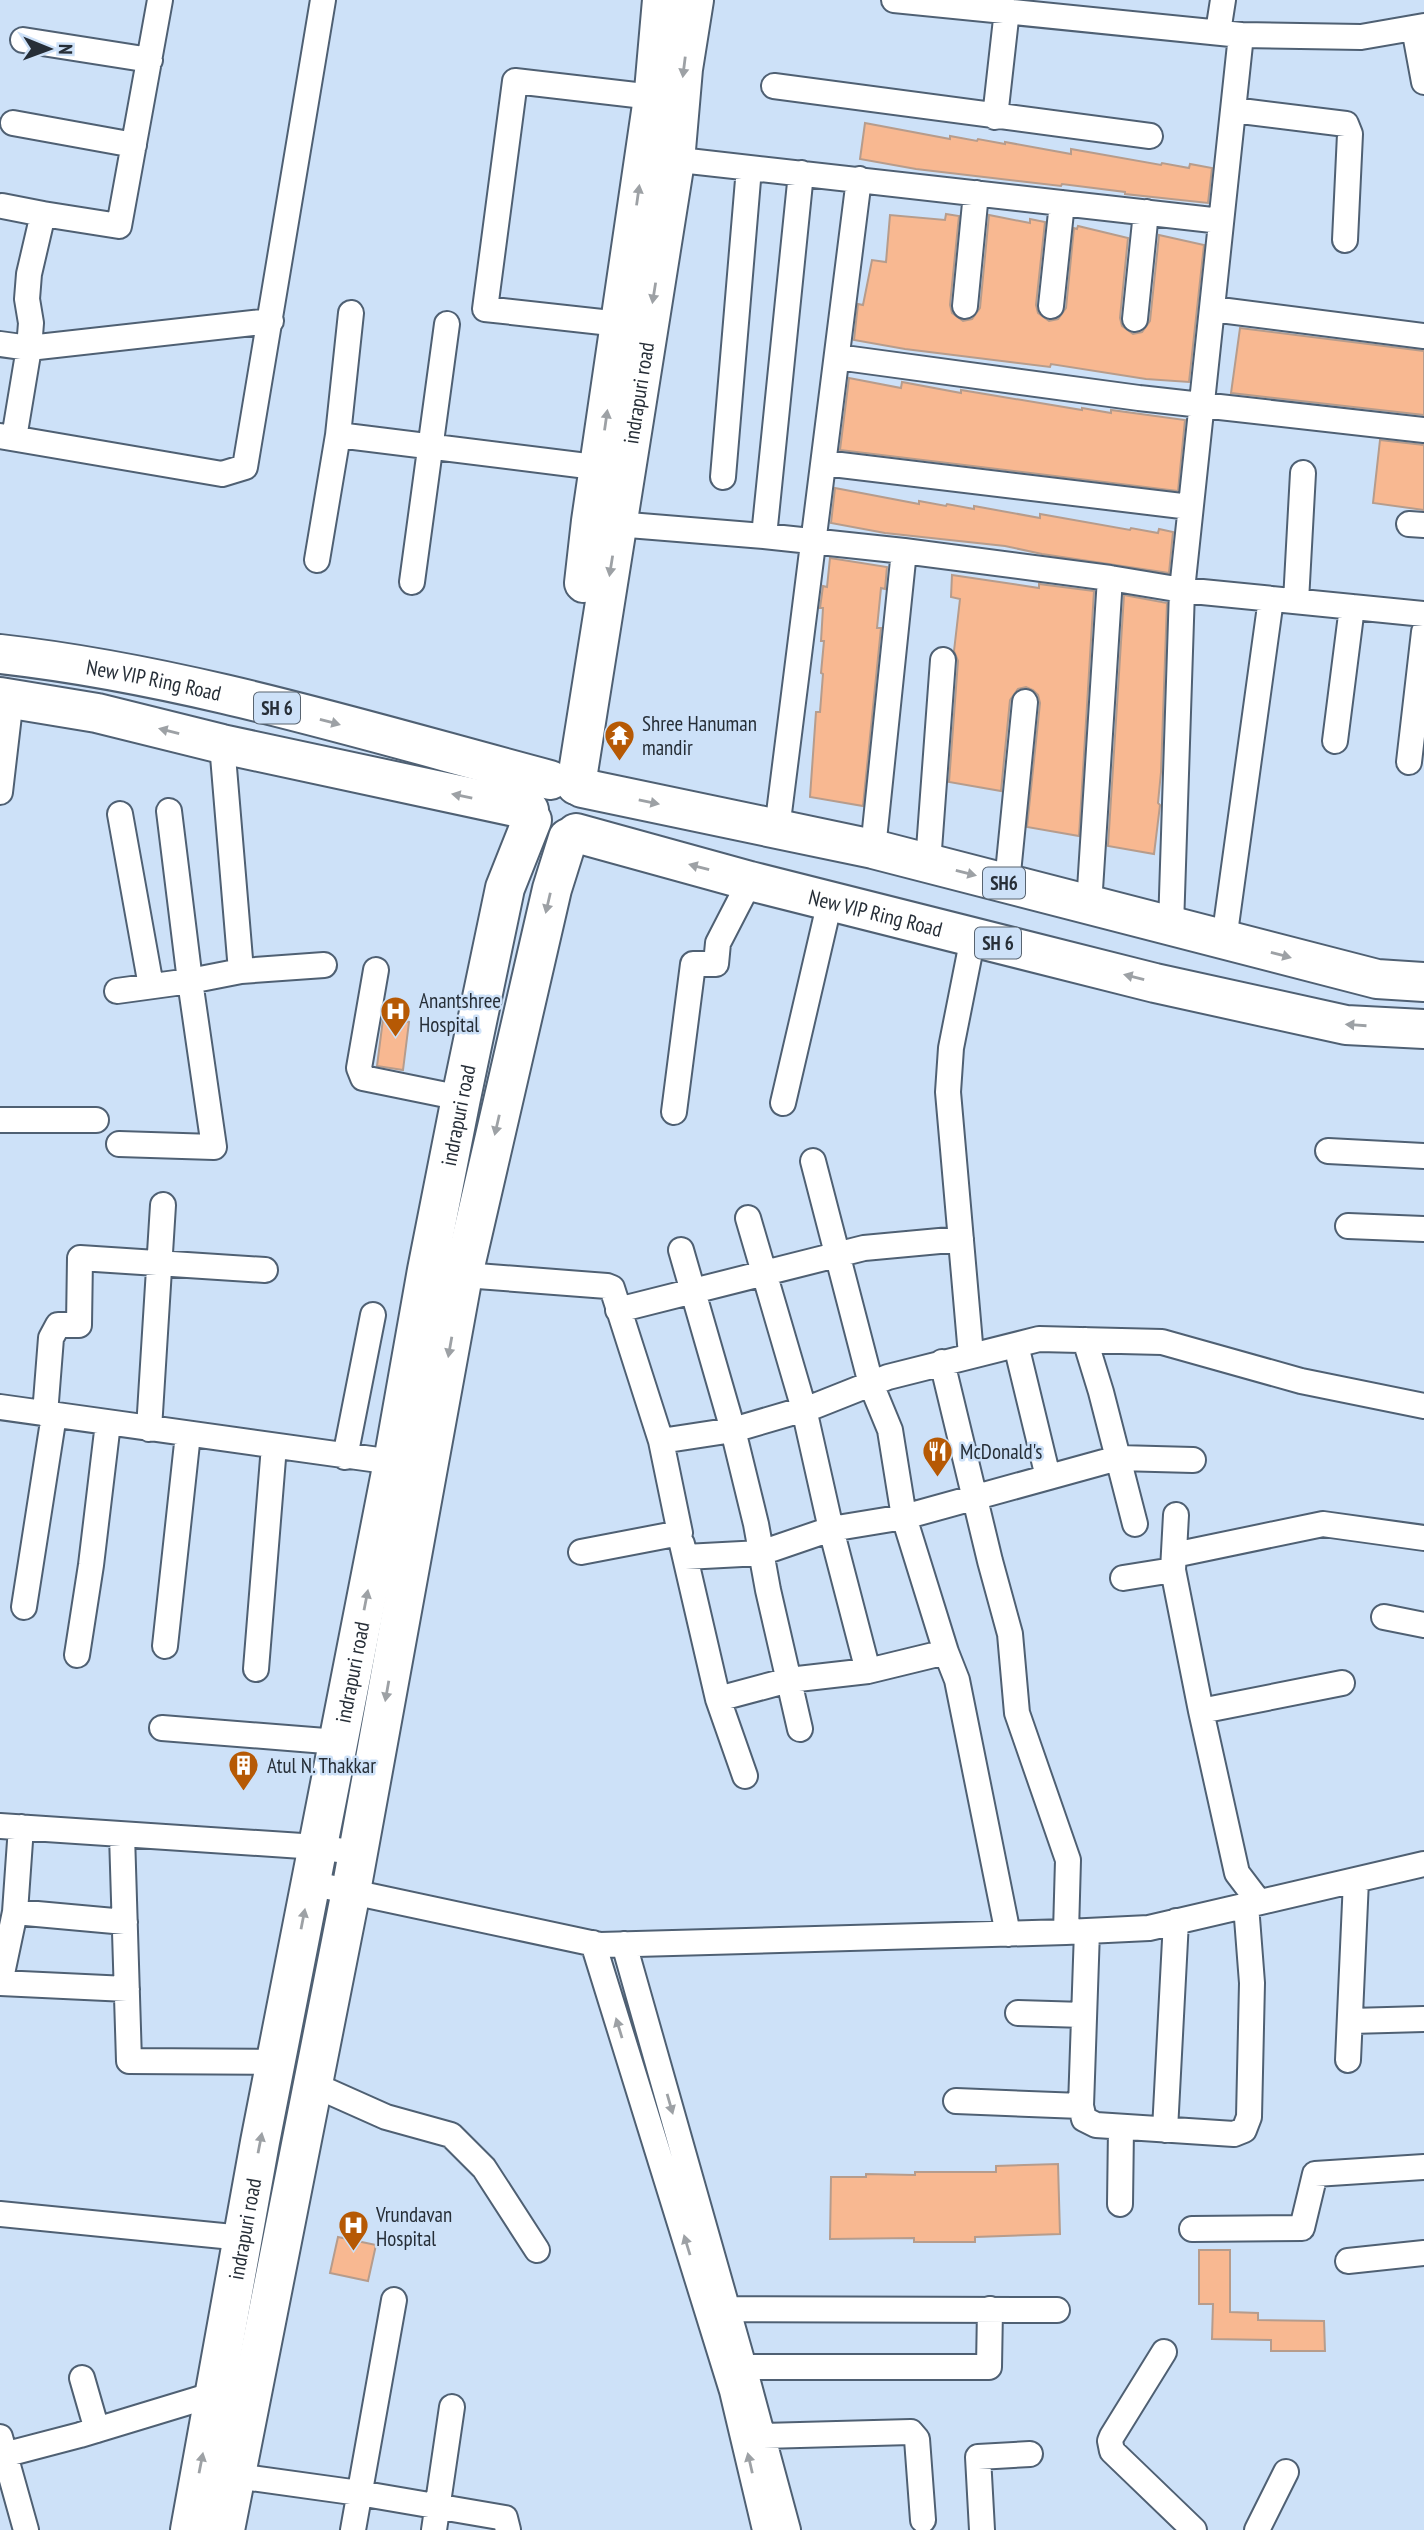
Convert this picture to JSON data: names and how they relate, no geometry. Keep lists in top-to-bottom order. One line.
{"streets":{"main road":["indrapuri road","New VIP Ring Road","SH 6","SH6"]},"crossings":[["indrapuri road","New VIP Ring Road"]],"places":{"temple":["Shree Hanuman mandir"],"hospital":["Anantshree Hospital","Vrundavan Hospital"],"restaurant":["McDonald's"],"building":["Atul N. Thakkar"]},"north":"right"}
